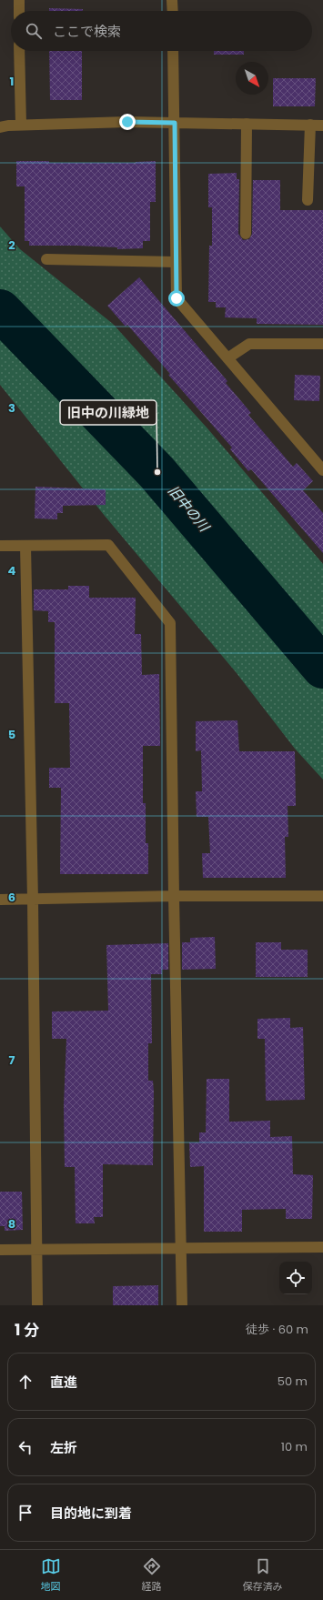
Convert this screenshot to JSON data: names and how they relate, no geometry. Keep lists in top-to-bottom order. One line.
{"water":["旧中の川"],"places":["旧中の川緑地"],"north":"bottom right","page":{"search":"ここで検索","heading":["1 分","徒歩 · 60 m"],"list":[["直進","50 m"],["左折","10 m"],"目的地に到着"],"nav":["地図","経路","保存済み"]},"grid":{"rows":["1","2","3","4","5","6","7","8"]}}
